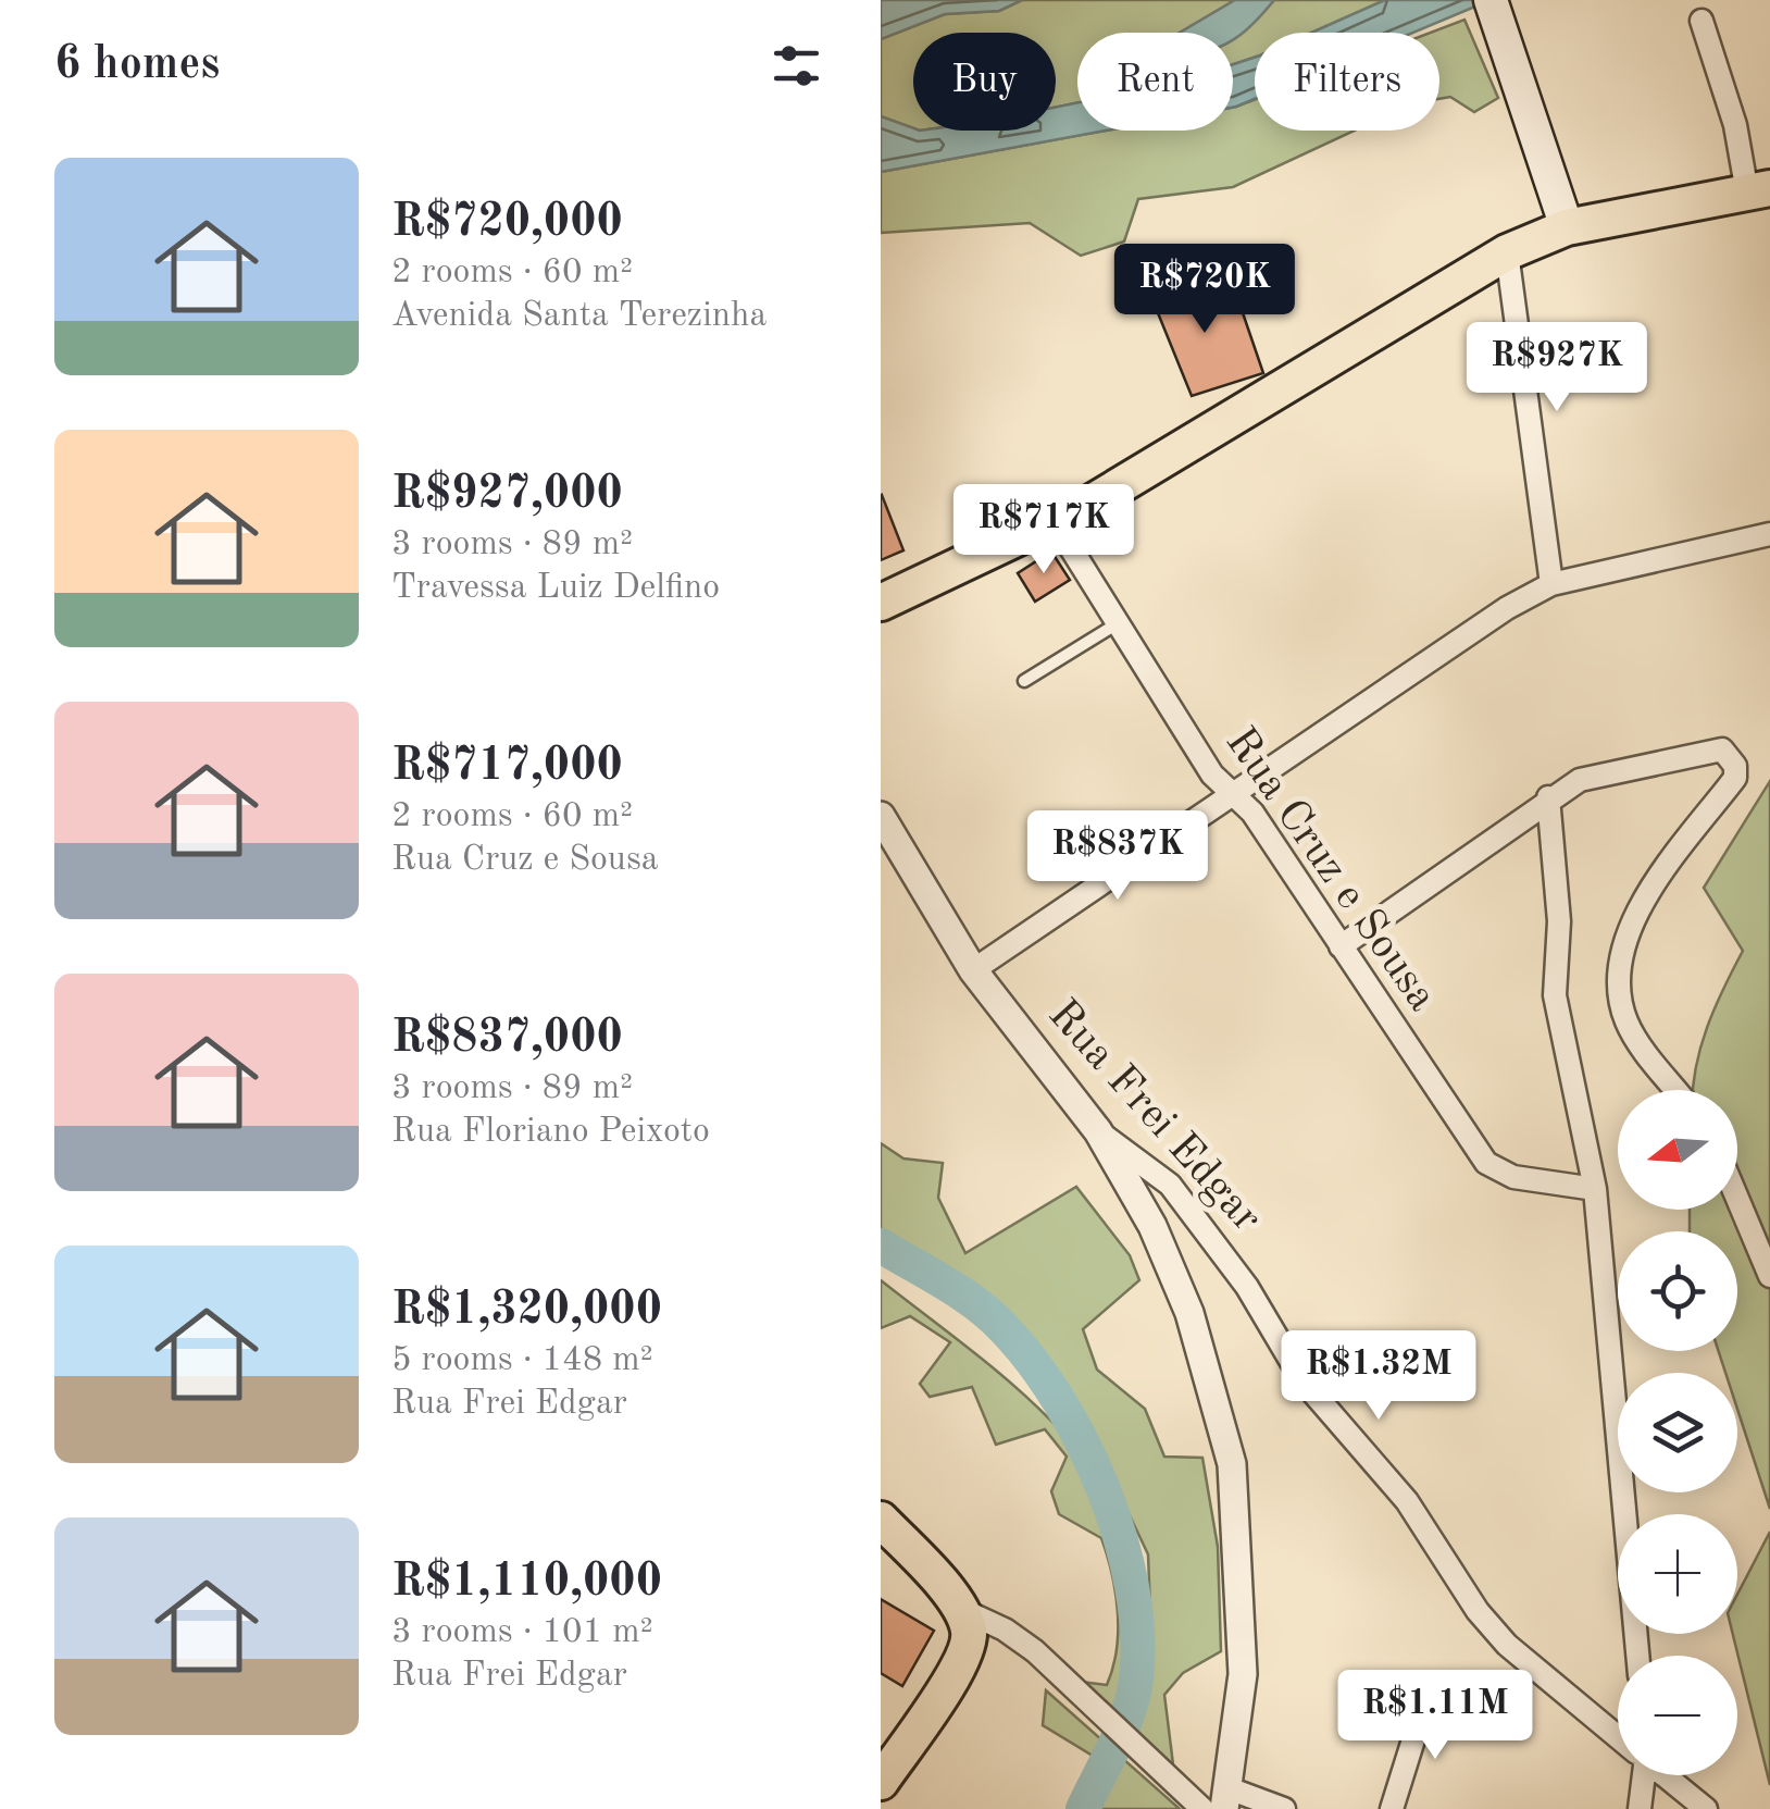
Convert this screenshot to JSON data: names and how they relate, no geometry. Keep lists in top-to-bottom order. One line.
{"streets":{"street":["Rua Cruz e Sousa","Rua Frei Edgar"]},"north":"left","page":{"heading":"6 homes","chip":["Buy","Rent","Filters"],"list":[{"name":"R$720,000","note":"2 rooms · 60 m² · Avenida Santa Terezinha"},{"name":"R$927,000","note":"3 rooms · 89 m² · Travessa Luiz Delfino"},{"name":"R$717,000","note":"2 rooms · 60 m² · Rua Cruz e Sousa"},{"name":"R$837,000","note":"3 rooms · 89 m² · Rua Floriano Peixoto"},{"name":"R$1,320,000","note":"5 rooms · 148 m² · Rua Frei Edgar"},{"name":"R$1,110,000","note":"3 rooms · 101 m² · Rua Frei Edgar"}],"price":["R$720K","R$927K","R$717K","R$837K","R$1.32M","R$1.11M"],"map_buttons":["+","−"]}}
